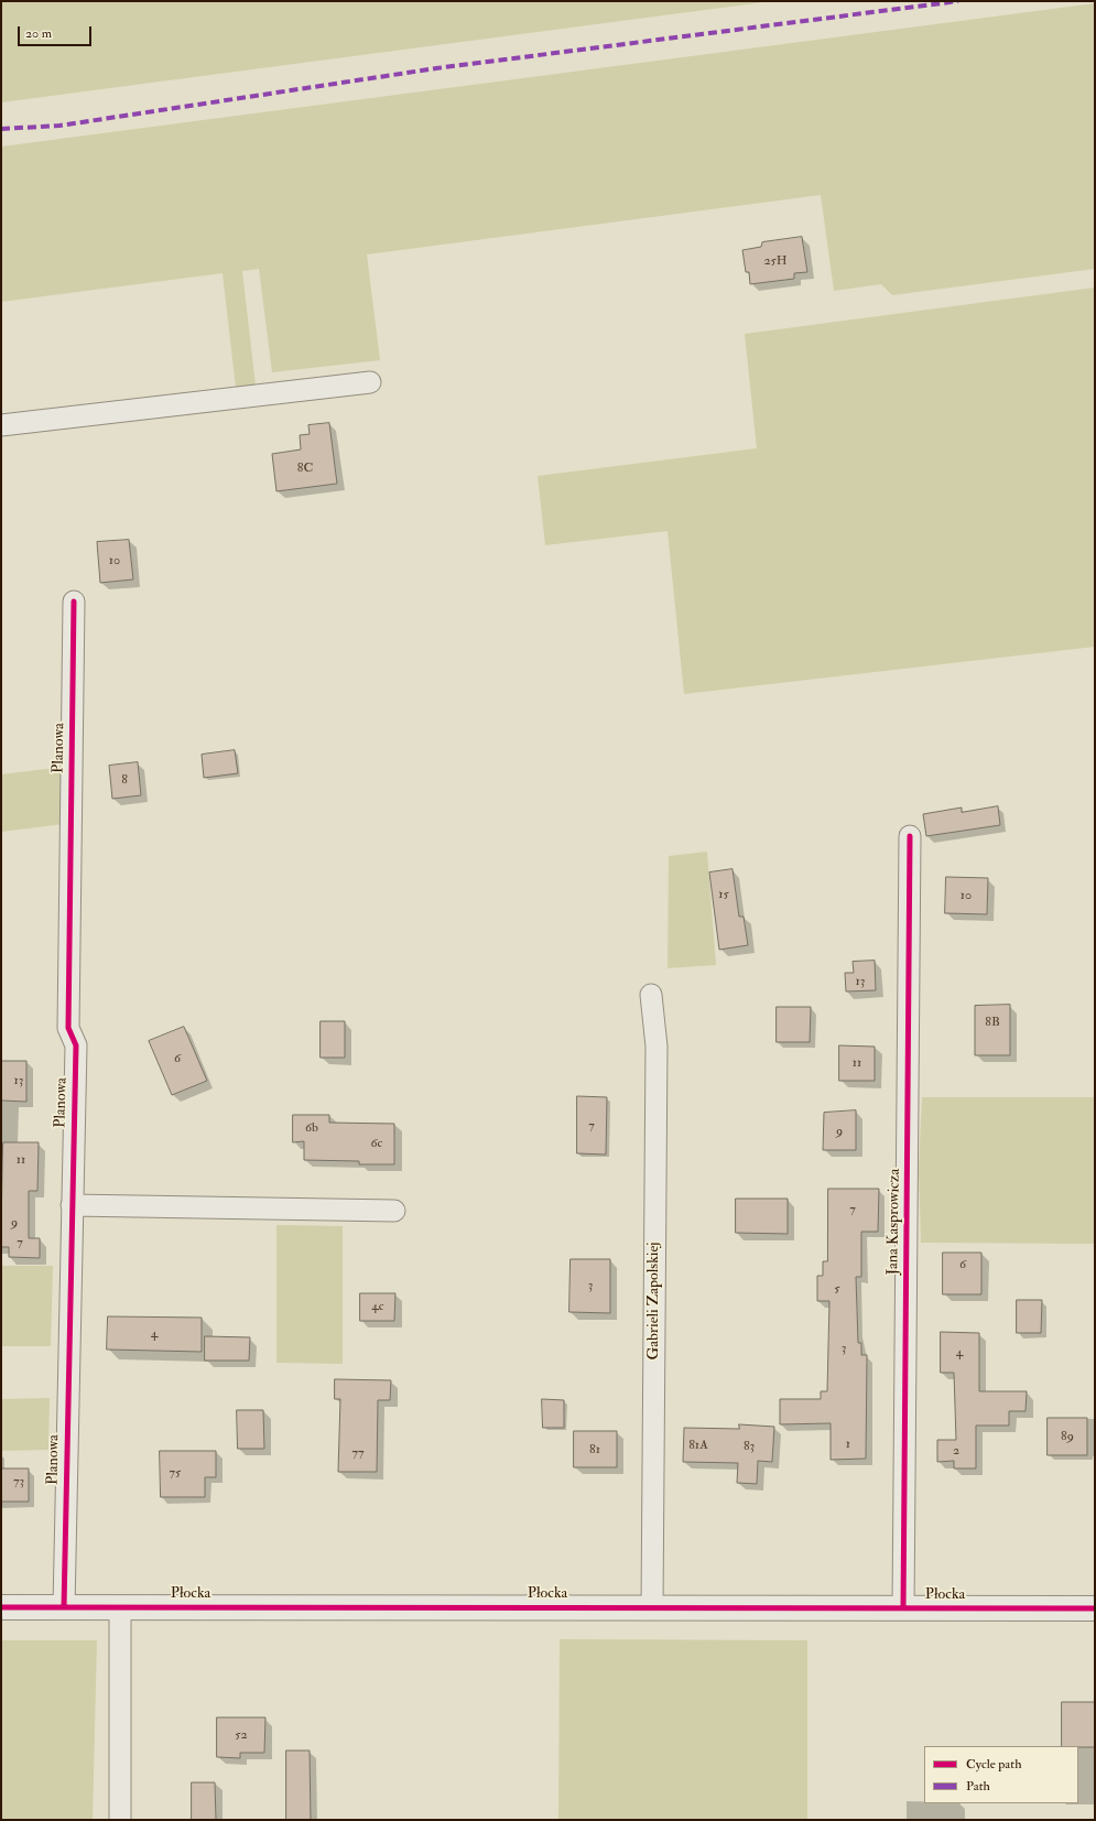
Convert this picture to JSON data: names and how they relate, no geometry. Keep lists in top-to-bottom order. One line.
{"streets":{"street":["Planowa","Jana Kasprowicza","Gabrieli Zapolskiej","Płocka"]},"crossings":[["Planowa","Płocka"],["Jana Kasprowicza","Płocka"],["Gabrieli Zapolskiej","Płocka"]],"house_numbers":["25H","8C","10","8","15","10","13","8B","6","11","13","7","6b","9","6c","11","7","9","7","6","3","5","4c","4","3","4","89","1","81A","83","81","2","77","75","73","52"],"legend":["Cycle path","Path"],"scale_bar":"20 m"}
